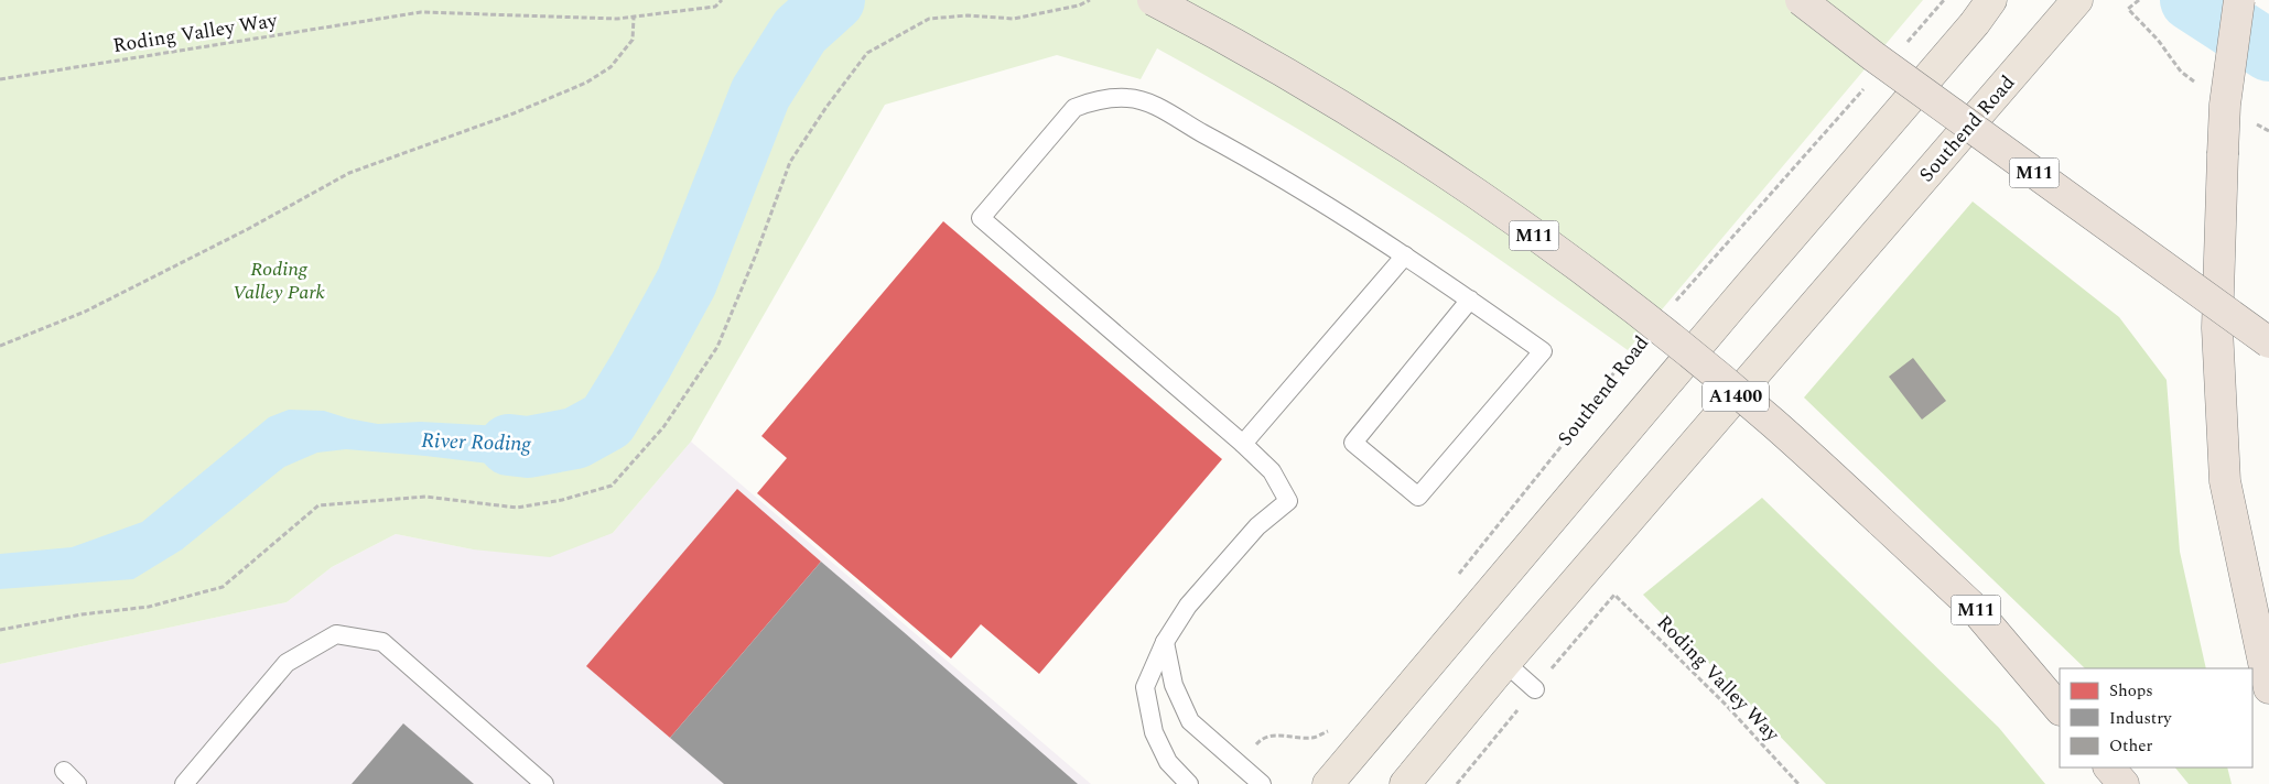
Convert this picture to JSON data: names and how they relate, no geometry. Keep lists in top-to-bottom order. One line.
{"streets":{"highway":["Southend Road","M11","A1400"],"path":["Roding Valley Way"]},"water":["River Roding"],"parks":["Roding Valley Park"],"legend":["Shops","Industry","Other"]}
